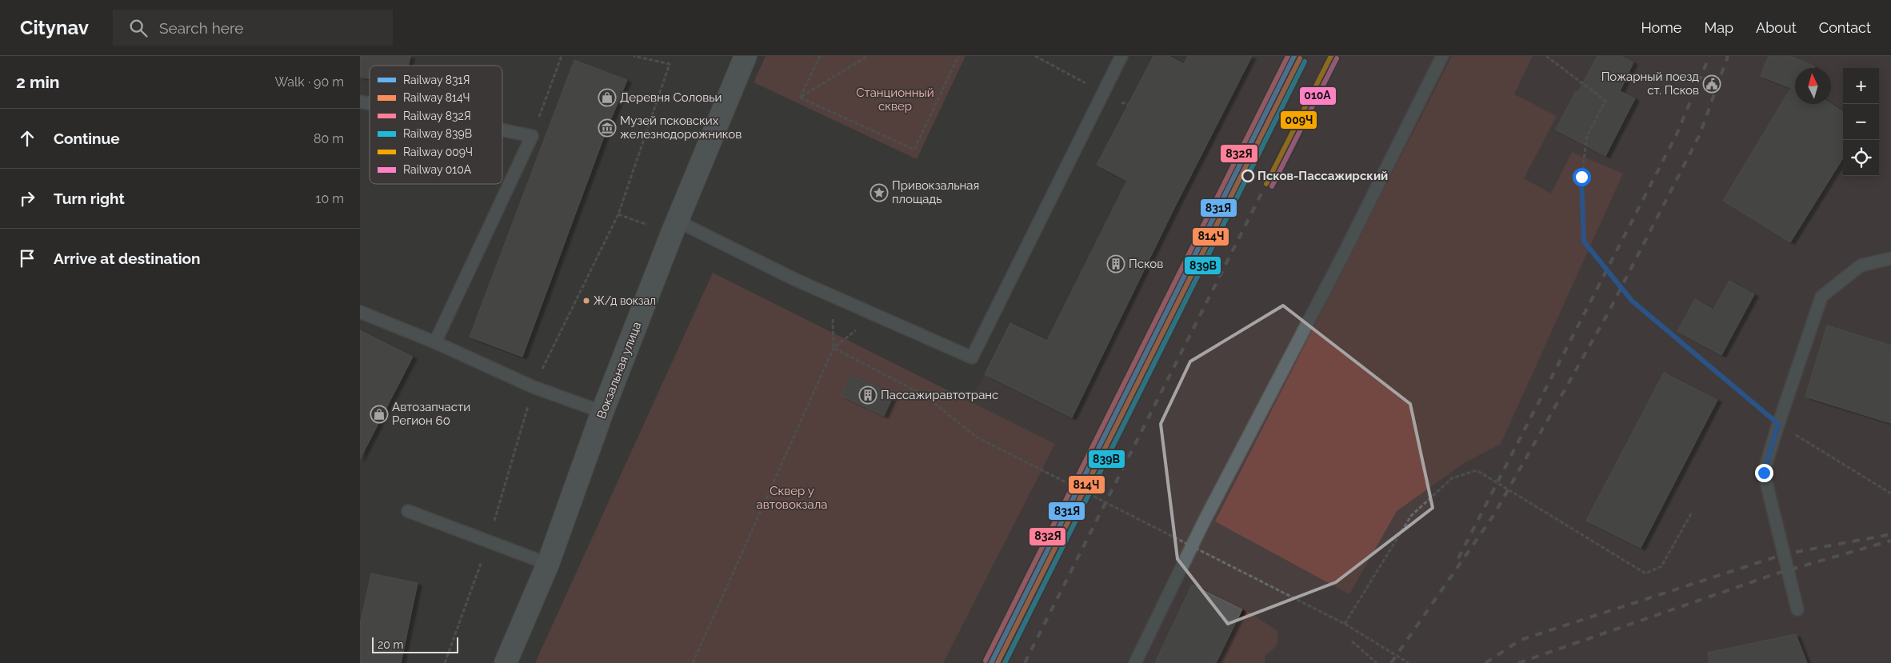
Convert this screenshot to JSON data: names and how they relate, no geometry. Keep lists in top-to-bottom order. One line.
{"streets":{"main road":["Вокзальная улица"]},"parks":["Станционный сквер","Сквер у автовокзала"],"places":{"public building":["Пожарный поезд ст. Псков"],"shop":["Деревня Соловьи","Автозапчасти Регион 60"],"museum":["Музей псковских железнодорожников"],"other":["Псков-Пассажирский","Ж/д вокзал"],"place":["Привокзальная площадь"],"building":["Псков","Пассажиравтотранс"]},"lines":["rail line 831Я","rail line 832Я","rail line 009Ч","rail line 814Ч","rail line 010А","rail line 839В"],"legend":["Railway 831Я","Railway 814Ч","Railway 832Я","Railway 839В","Railway 009Ч","Railway 010А"],"scale_bar":"20 m","north":"top","page":{"header":"Citynav","search":"Search here","nav":["Home","Map","About","Contact"],"heading":["2 min","Walk · 90 m"],"map_buttons":["+","−"],"list":[["Continue","80 m"],["Turn right","10 m"],"Arrive at destination"],"scale":"20 m"}}
